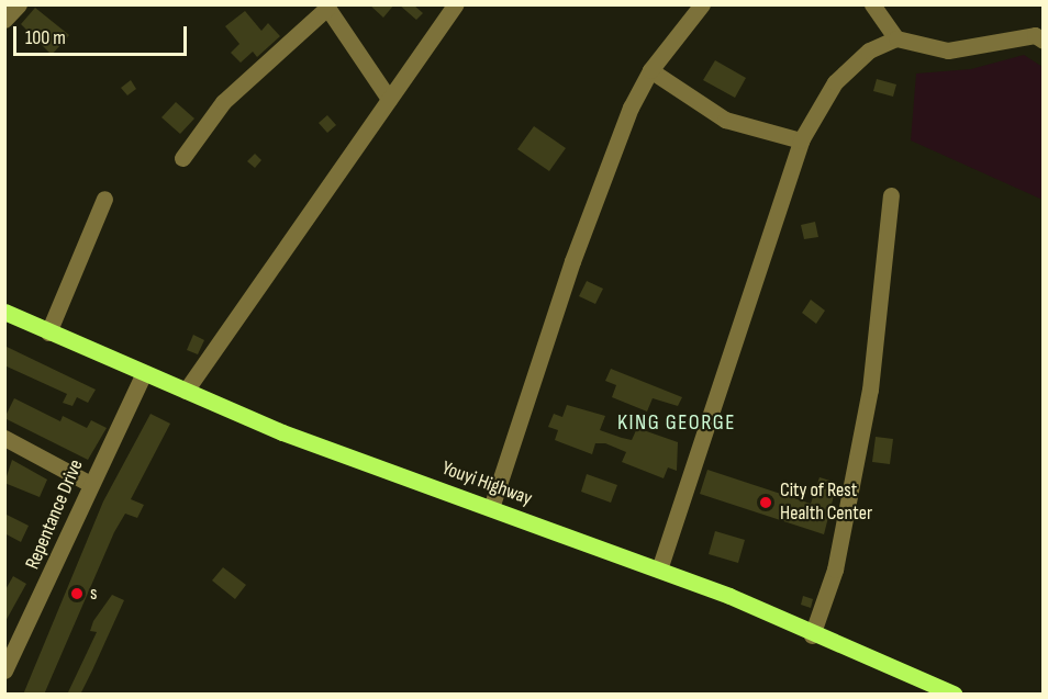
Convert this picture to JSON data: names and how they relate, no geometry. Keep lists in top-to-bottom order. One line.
{"streets":{"main road":["Youyi Highway"],"street":["Repentance Drive"]},"crossings":[["Youyi Highway","Repentance Drive"]],"districts":["KING GEORGE"],"places":["City of Rest Health Center","s"],"scale_bar":"100 m"}
